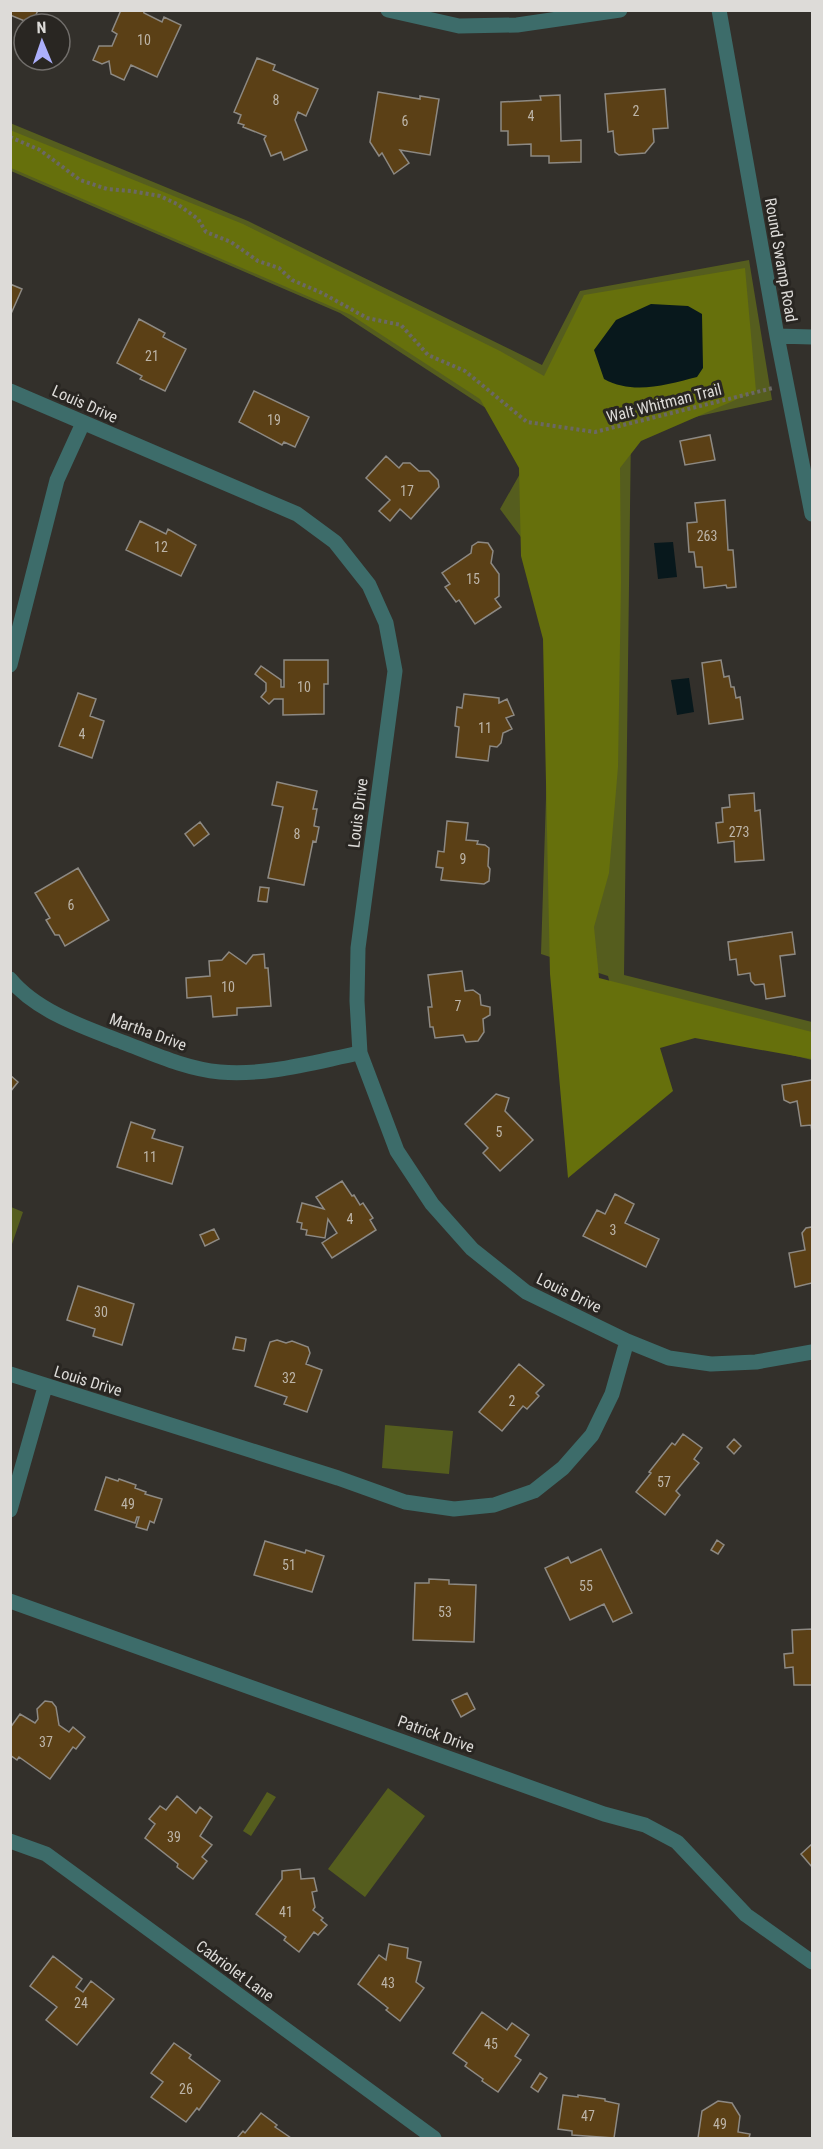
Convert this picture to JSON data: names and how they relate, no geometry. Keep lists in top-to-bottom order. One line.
{"streets":{"street":["Round Swamp Road","Louis Drive","Martha Drive","Patrick Drive","Cabriolet Lane"],"path":["Walt Whitman Trail"]},"crossings":[["Louis Drive","Martha Drive"]],"house_numbers":["10","8","2","4","6","21","19","17","263","12","15","10","11","4","273","8","9","6","10","7","5","11","4","3","30","32","2","57","49","51","55","53","37","39","41","43","24","45","26","47","49"],"north":"top"}
